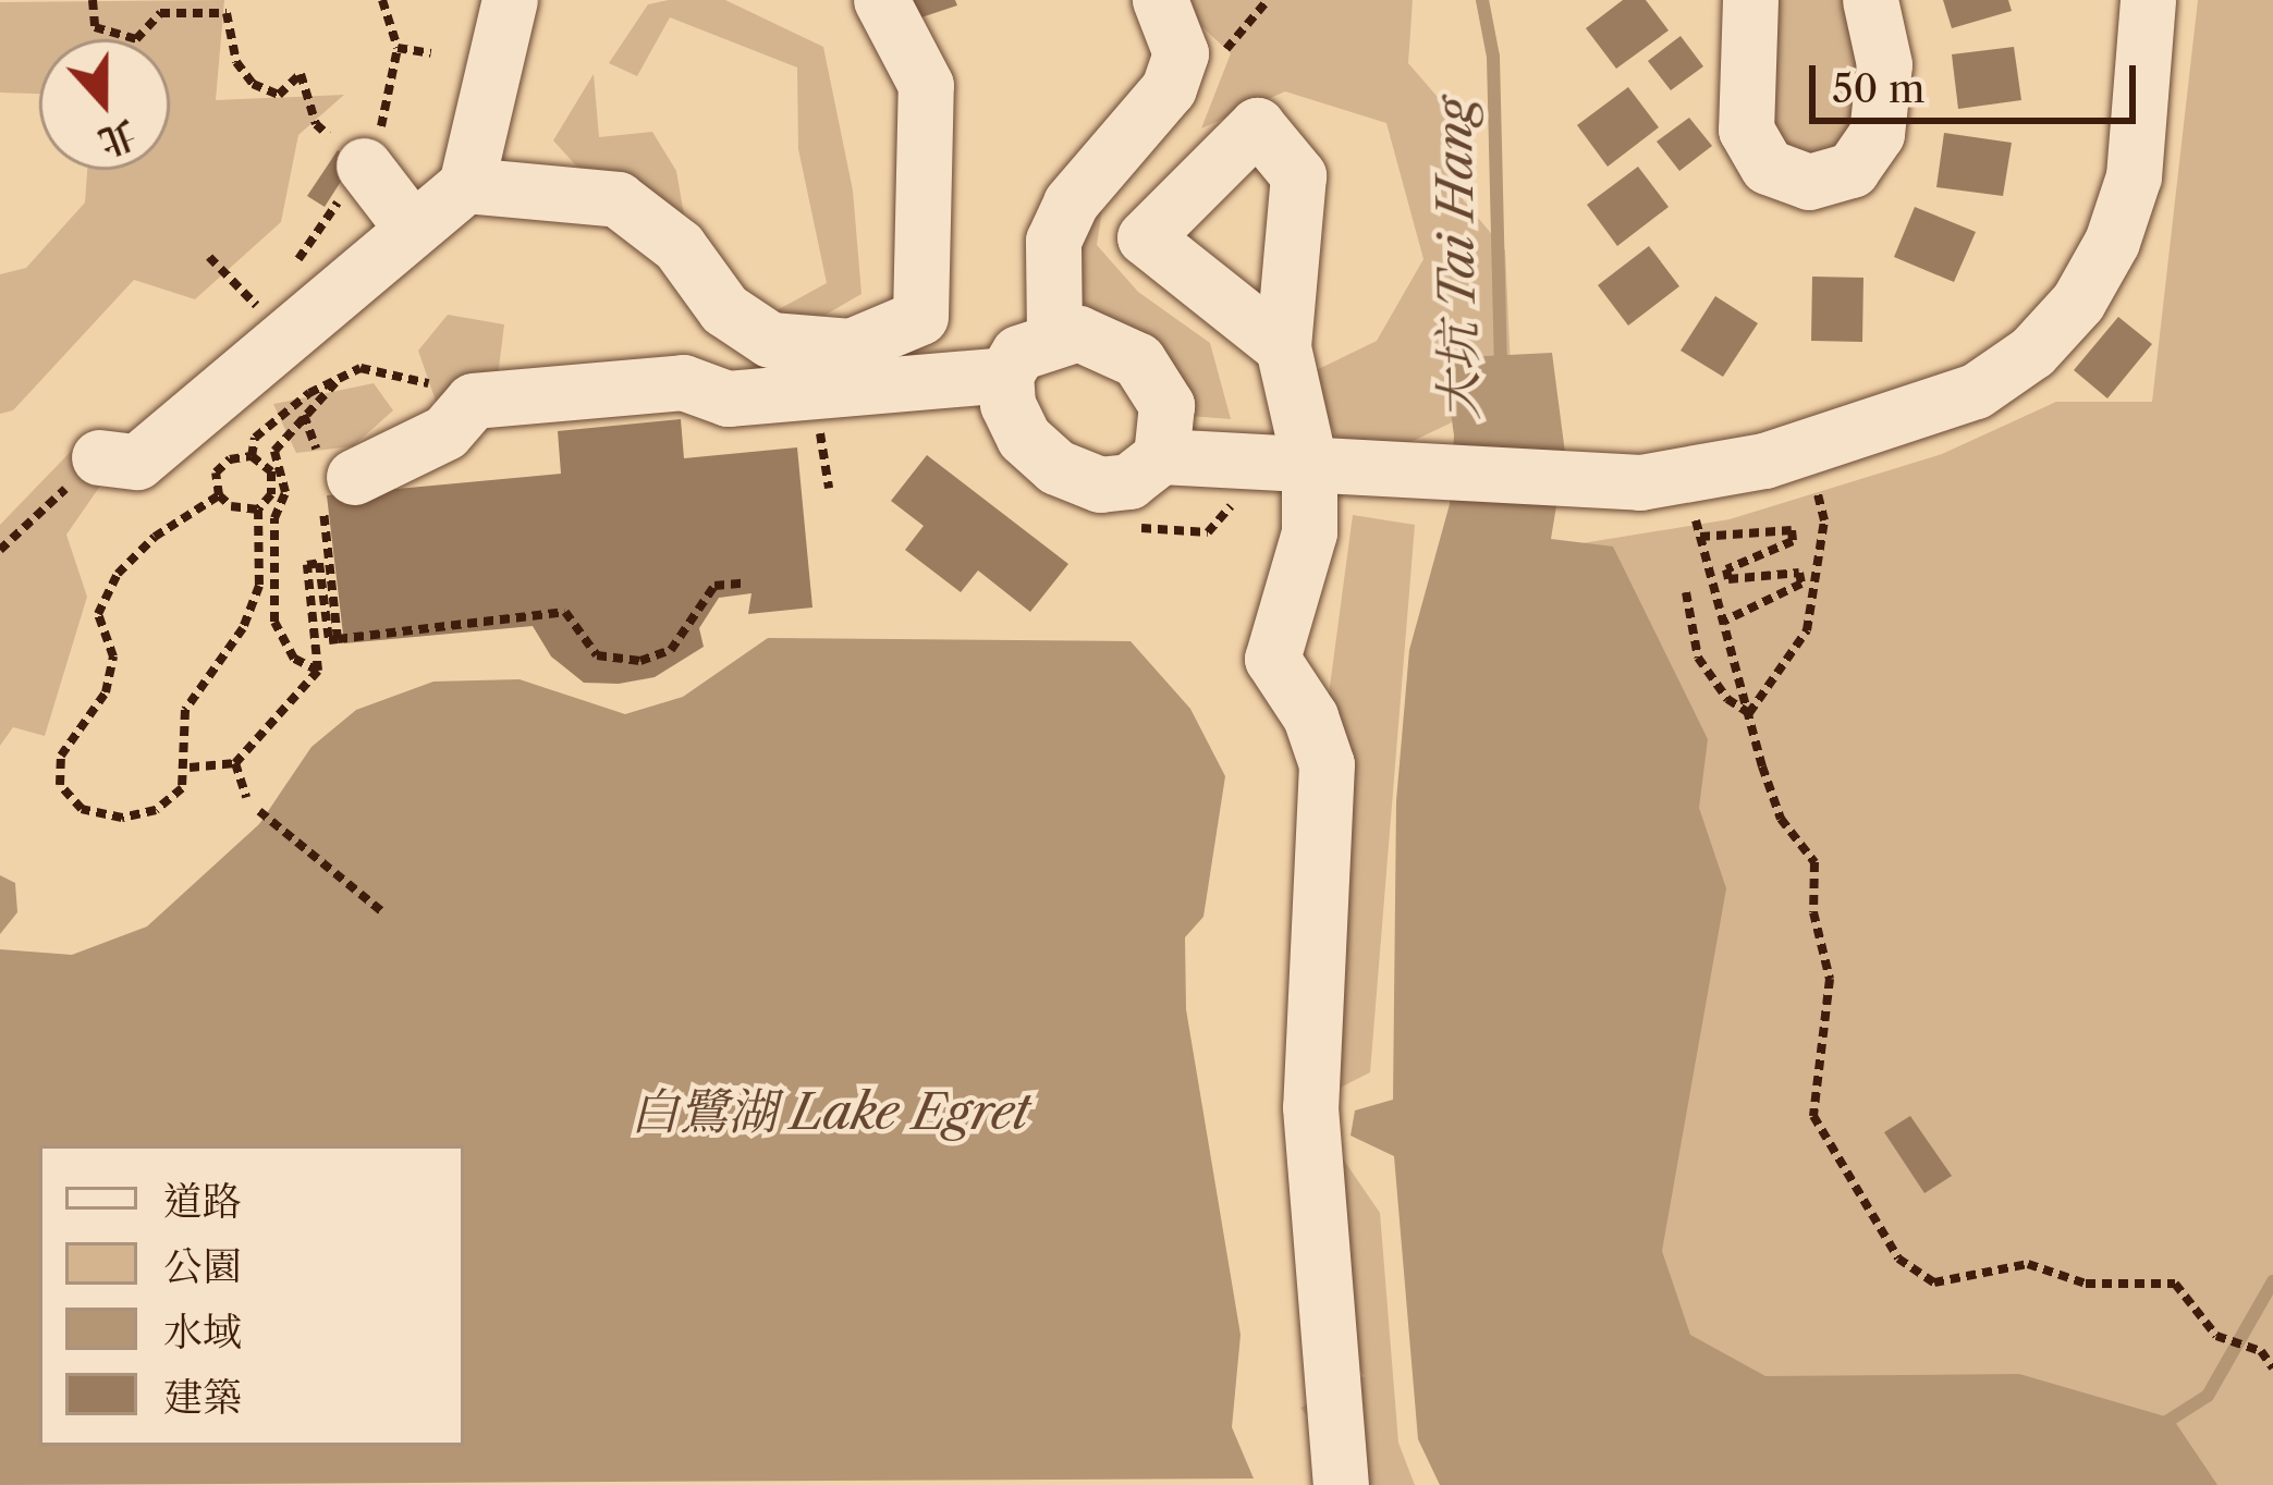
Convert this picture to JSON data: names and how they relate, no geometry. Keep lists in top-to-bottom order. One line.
{"water":["大坑 Tai Hang","白鷺湖 Lake Egret"],"legend":["道路","公園","水域","建築"],"scale_bar":"50 m","north":"bottom"}
